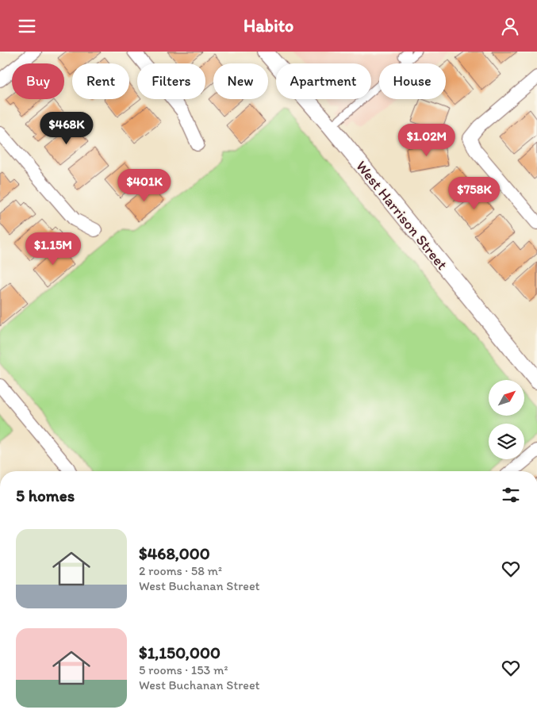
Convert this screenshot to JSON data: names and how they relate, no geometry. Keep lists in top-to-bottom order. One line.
{"streets":{"street":["West Harrison Street"]},"north":"top right","page":{"header":"Habito","chip":["Buy","Rent","Filters","New","Apartment","House"],"price":["$468K","$1.02M","$401K","$758K","$1.15M"],"heading":"5 homes","list":[{"name":"$468,000","note":"2 rooms · 58 m² · West Buchanan Street"},{"name":"$1,150,000","note":"5 rooms · 153 m² · West Buchanan Street"}]}}
